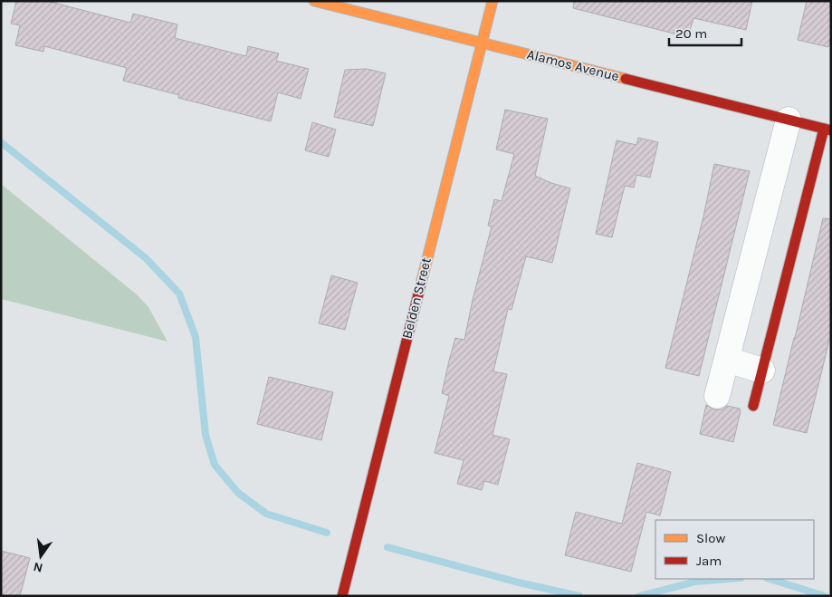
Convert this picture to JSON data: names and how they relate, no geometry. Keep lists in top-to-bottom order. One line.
{"streets":{"street":["Alamos Avenue","Belden Street"]},"crossings":[["Alamos Avenue","Belden Street"]],"legend":["Slow","Jam"],"scale_bar":"20 m","north":"bottom"}
